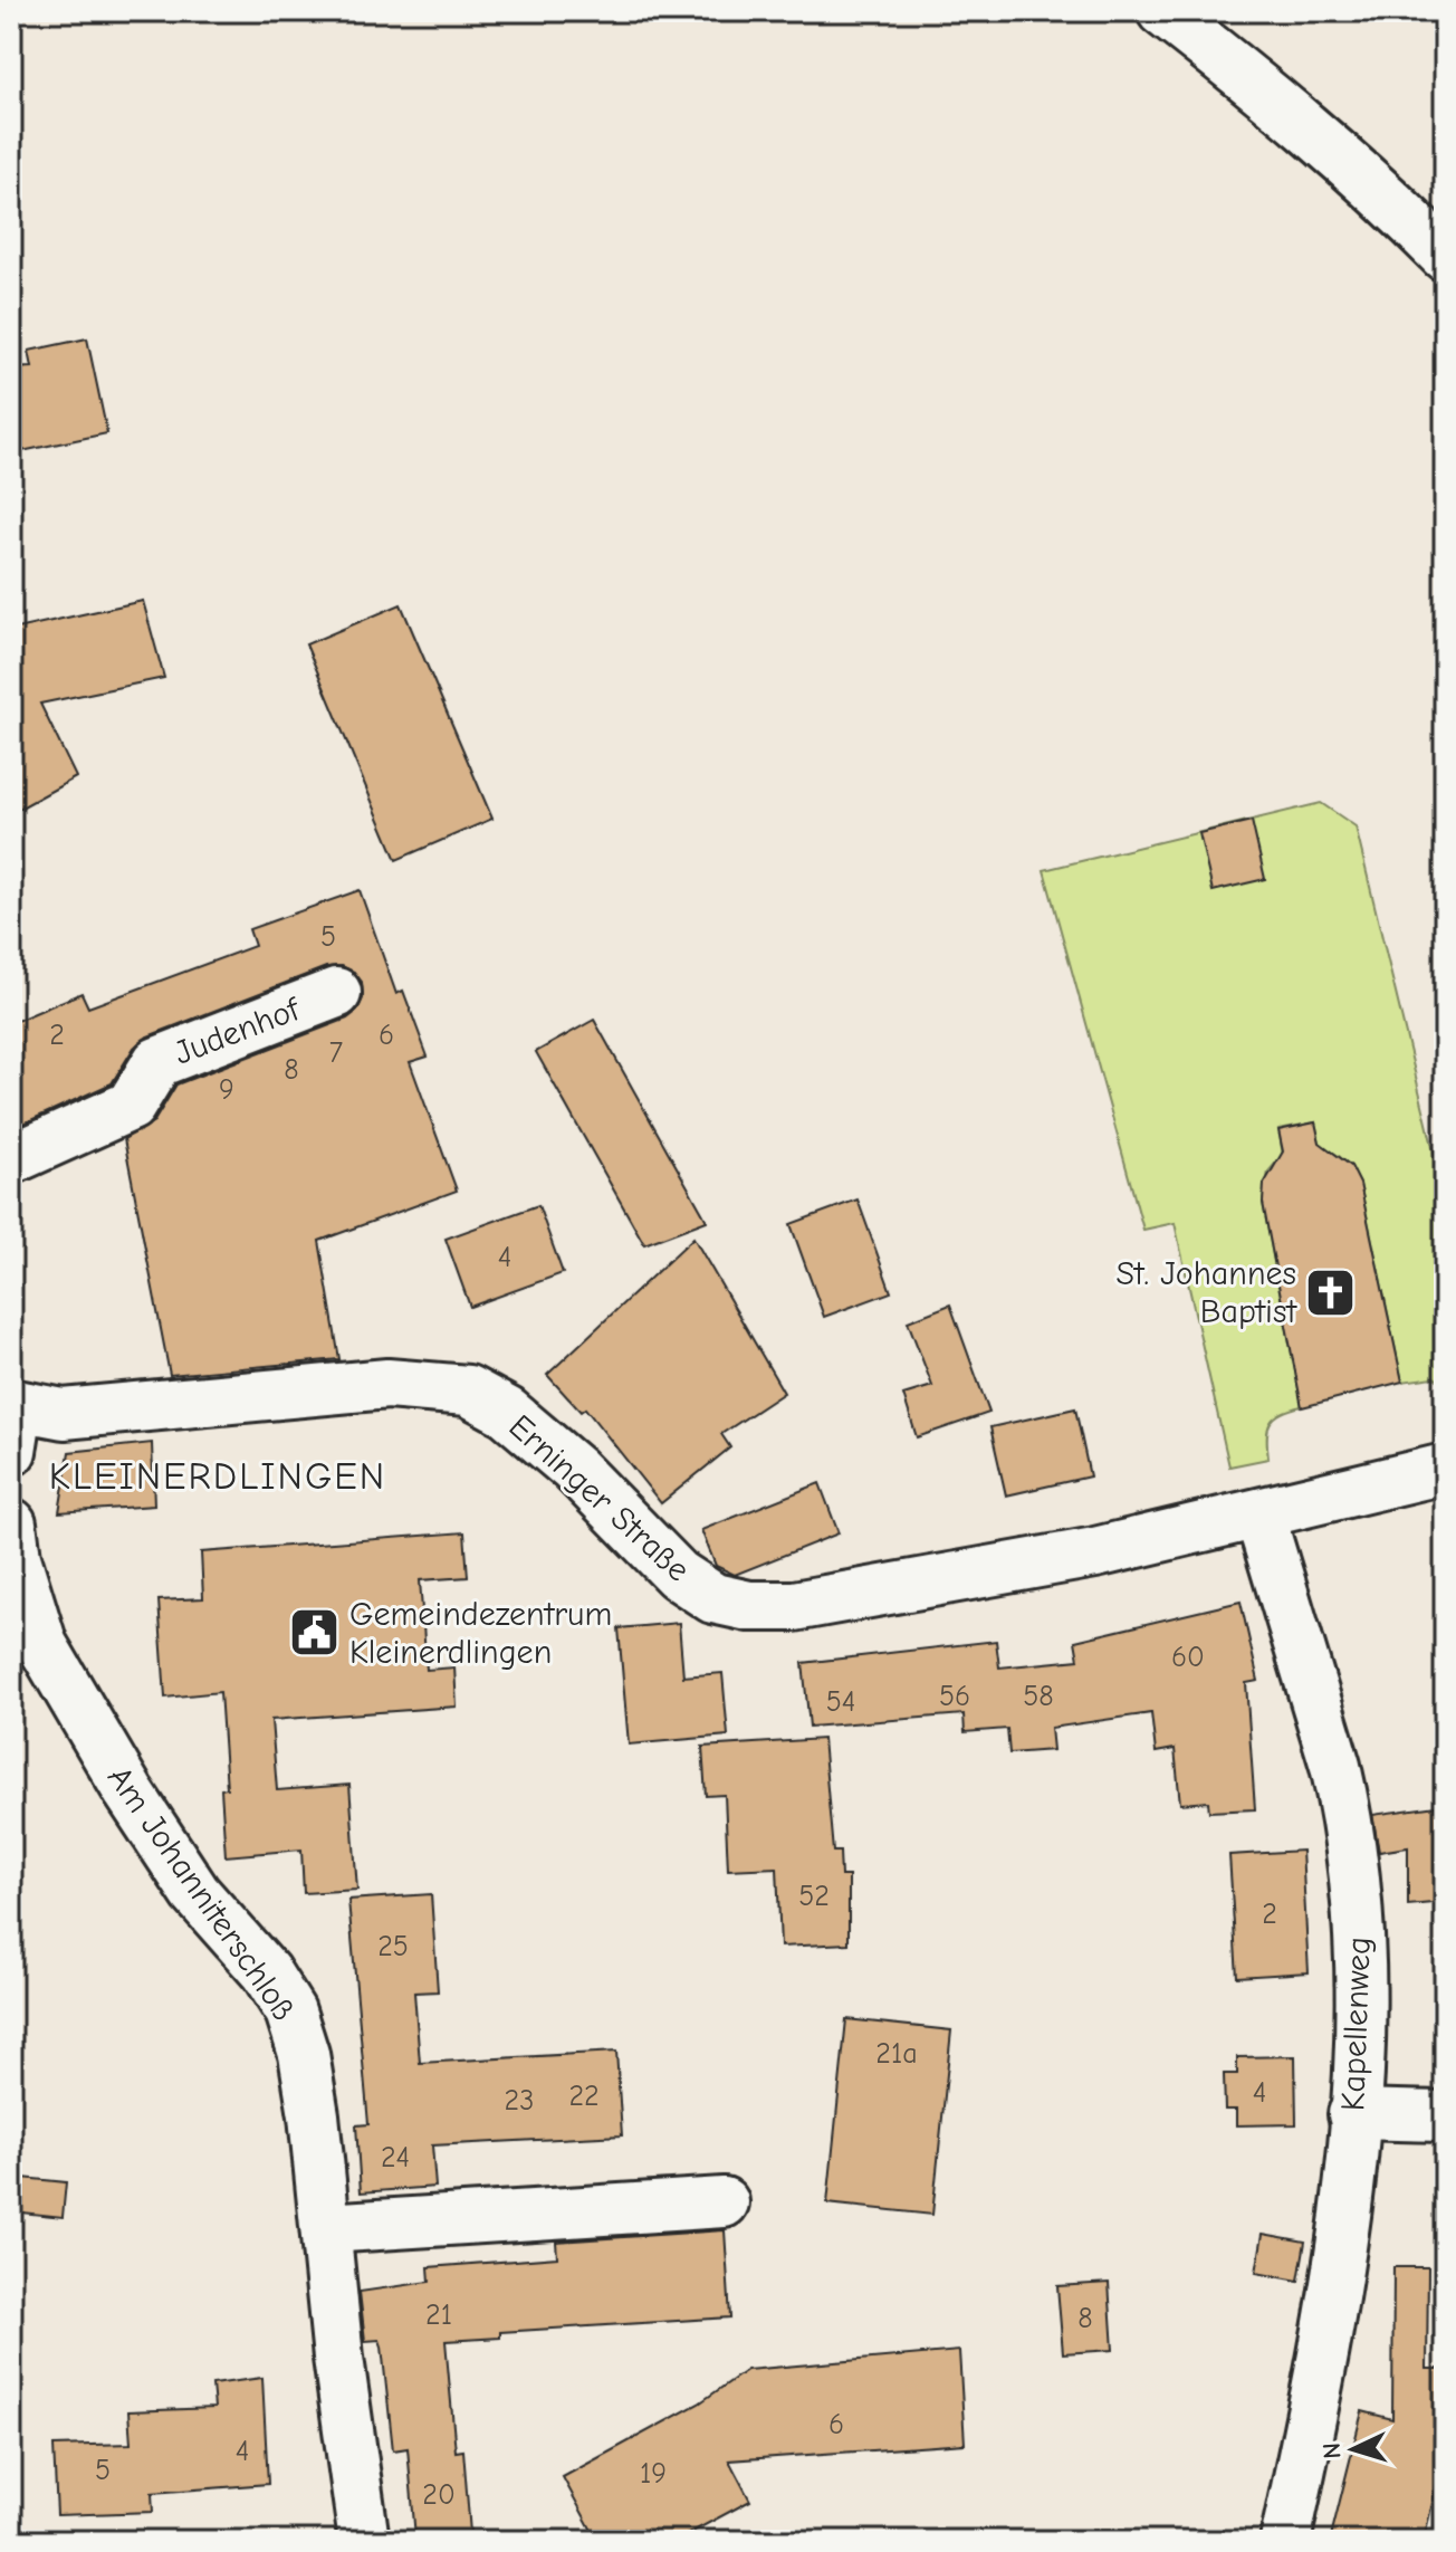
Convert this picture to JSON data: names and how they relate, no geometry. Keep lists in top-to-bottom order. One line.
{"streets":{"street":["Judenhof","Erninger Straße","Am Johanniterschloß","Kapellenweg"]},"crossings":[["Erninger Straße","Kapellenweg"]],"districts":["KLEINERDLINGEN"],"places":{"church":["St. Johannes Baptist"],"public building":["Gemeindezentrum Kleinerdlingen"]},"house_numbers":["5","2","6","7","8","9","4","60","56","58","54","52","2","25","21a","4","22","23","24","21","8","6","4","5","19","20"],"north":"left"}
